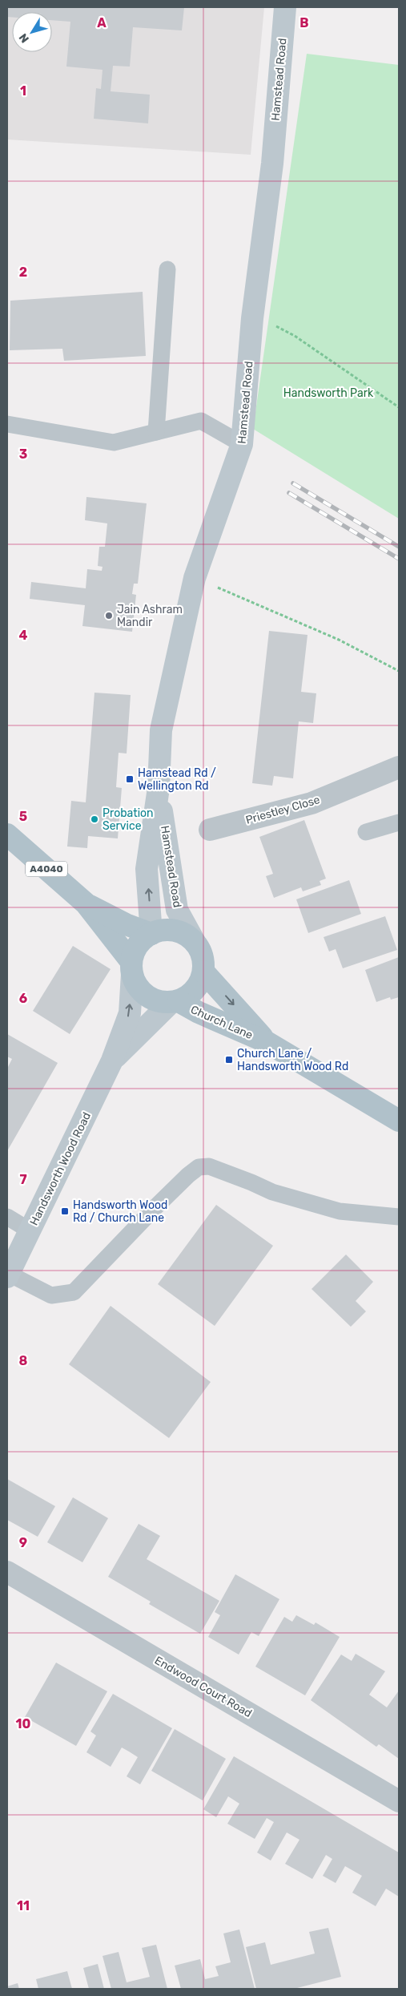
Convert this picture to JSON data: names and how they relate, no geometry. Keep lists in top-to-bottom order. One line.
{"streets":{"main road":["Hamstead Road","A4040","Church Lane","Handsworth Wood Road"],"street":["Priestley Close","Endwood Court Road"]},"crossings":[["Hamstead Road","A4040"],["Hamstead Road","Church Lane"],["Hamstead Road","Handsworth Wood Road"],["A4040","Church Lane"],["A4040","Handsworth Wood Road"],["Church Lane","Handsworth Wood Road"]],"parks":["Handsworth Park"],"places":{"other":["Jain Ashram Mandir","Probation Service"],"transit":["Hamstead Rd / Wellington Rd","Church Lane / Handsworth Wood Rd","Handsworth Wood Rd / Church Lane"]},"north":"bottom left","grid":{"columns":["A","B"],"rows":["1","2","3","4","5","6","7","8","9","10","11"]}}
